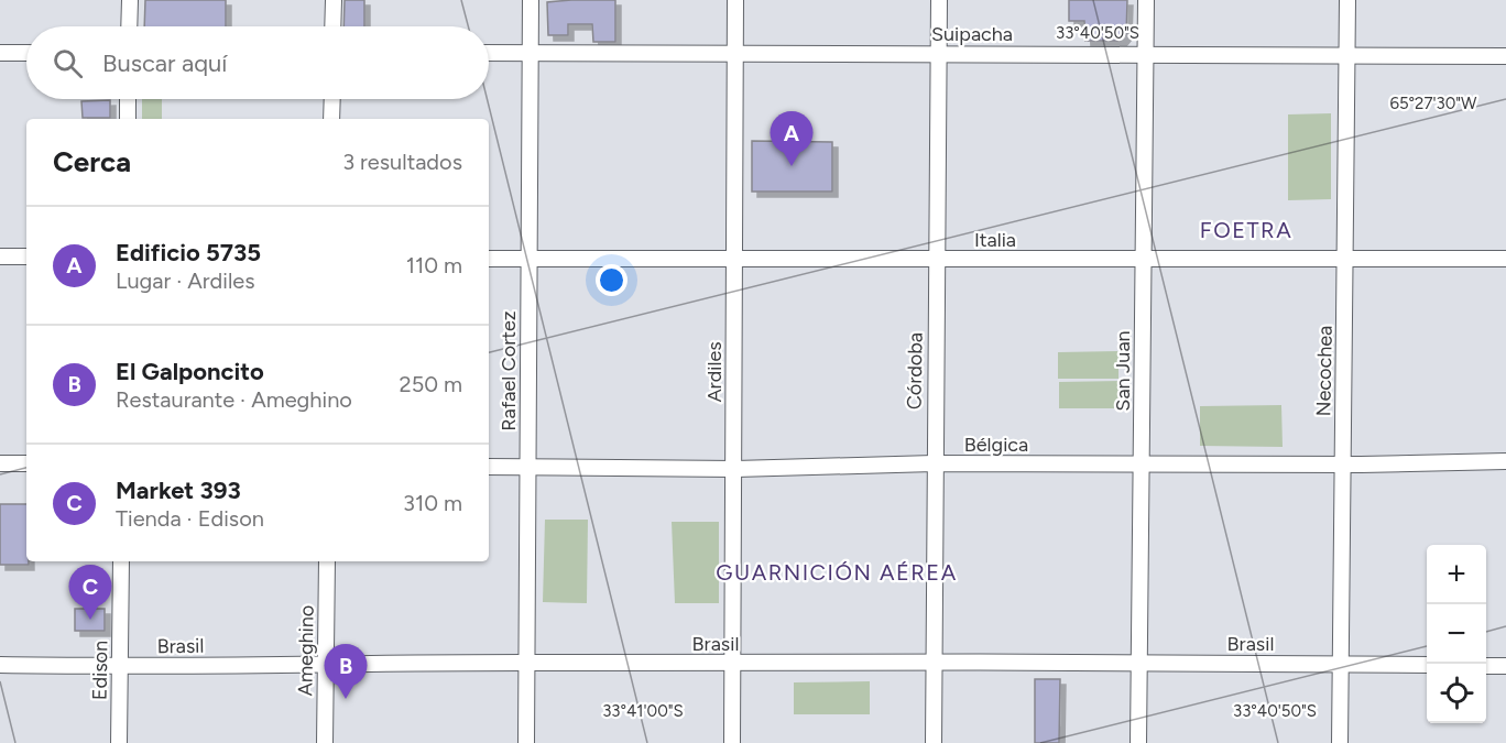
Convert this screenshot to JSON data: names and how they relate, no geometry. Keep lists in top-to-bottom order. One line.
{"streets":{"street":["Suipacha","Italia","Rafael Cortez","Córdoba","San Juan","Necochea","Ardiles","Bélgica","Brasil","Ameghino","Edison"]},"crossings":[["Suipacha","Rafael Cortez"],["Suipacha","Córdoba"],["Suipacha","San Juan"],["Suipacha","Necochea"],["Suipacha","Ardiles"],["Italia","Rafael Cortez"],["Italia","Córdoba"],["Italia","San Juan"],["Italia","Necochea"],["Italia","Ardiles"],["Rafael Cortez","Bélgica"],["Rafael Cortez","Brasil"],["Córdoba","Bélgica"],["Córdoba","Brasil"],["San Juan","Bélgica"],["San Juan","Brasil"],["Necochea","Bélgica"],["Necochea","Brasil"],["Ardiles","Bélgica"],["Ardiles","Brasil"],["Brasil","Ameghino"],["Brasil","Edison"]],"districts":["FOETRA","GUARNICIÓN AÉREA"],"page":{"search":"Buscar aquí","pins":["A","C","B"],"heading":["Cerca","3 resultados"],"list":[{"mark":"A","name":"Edificio 5735","note":"Lugar · Ardiles","value":"110 m"},{"mark":"B","name":"El Galponcito","note":"Restaurante · Ameghino","value":"250 m"},{"mark":"C","name":"Market 393","note":"Tienda · Edison","value":"310 m"}],"map_buttons":["+","−"]},"coordinates":["33°40'50\"S","65°27'30\"W","33°41'00\"S"]}
